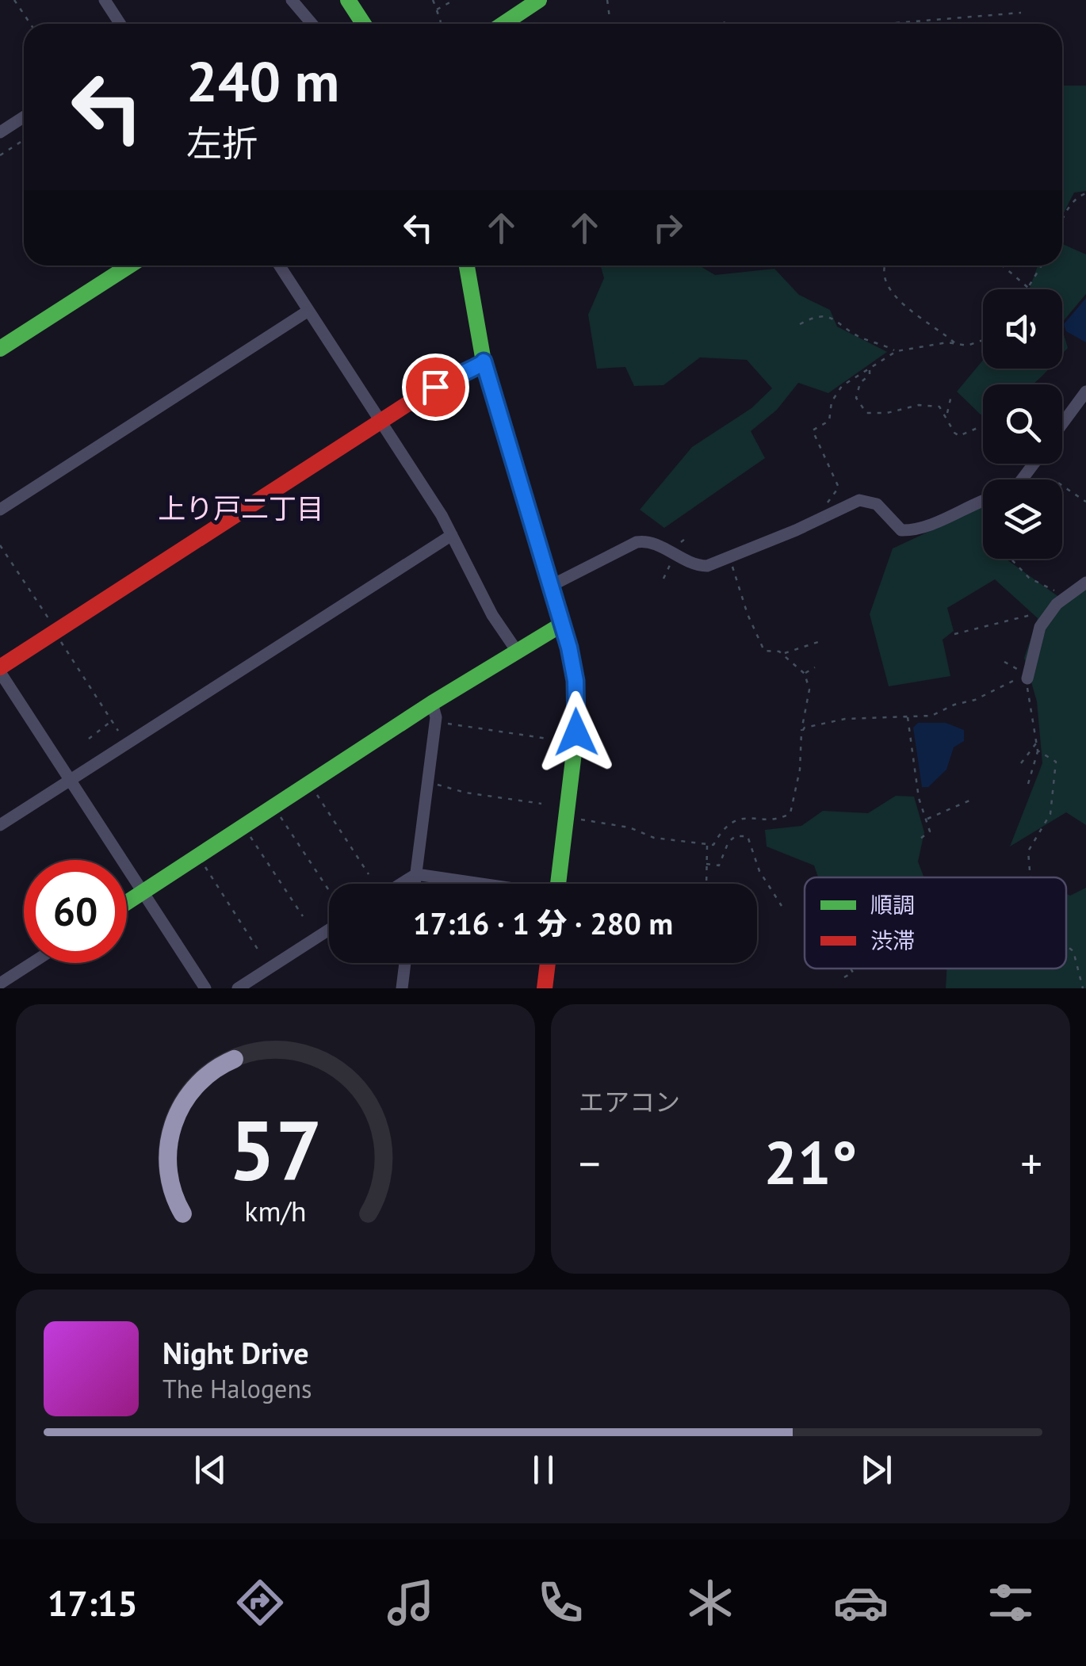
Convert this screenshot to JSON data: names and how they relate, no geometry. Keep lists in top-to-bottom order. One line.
{"districts":["上り戸二丁目"],"legend":["順調","渋滞"],"page":{"turn":["240 m","左折"],"limit":"60","trip":"17:16 · 1 分 · 280 m","tile":"エアコン","heat":["−","21°","+"],"song":["Night Drive","The Halogens"],"tabs":"17:15","gauge":["57","km/h"]}}
